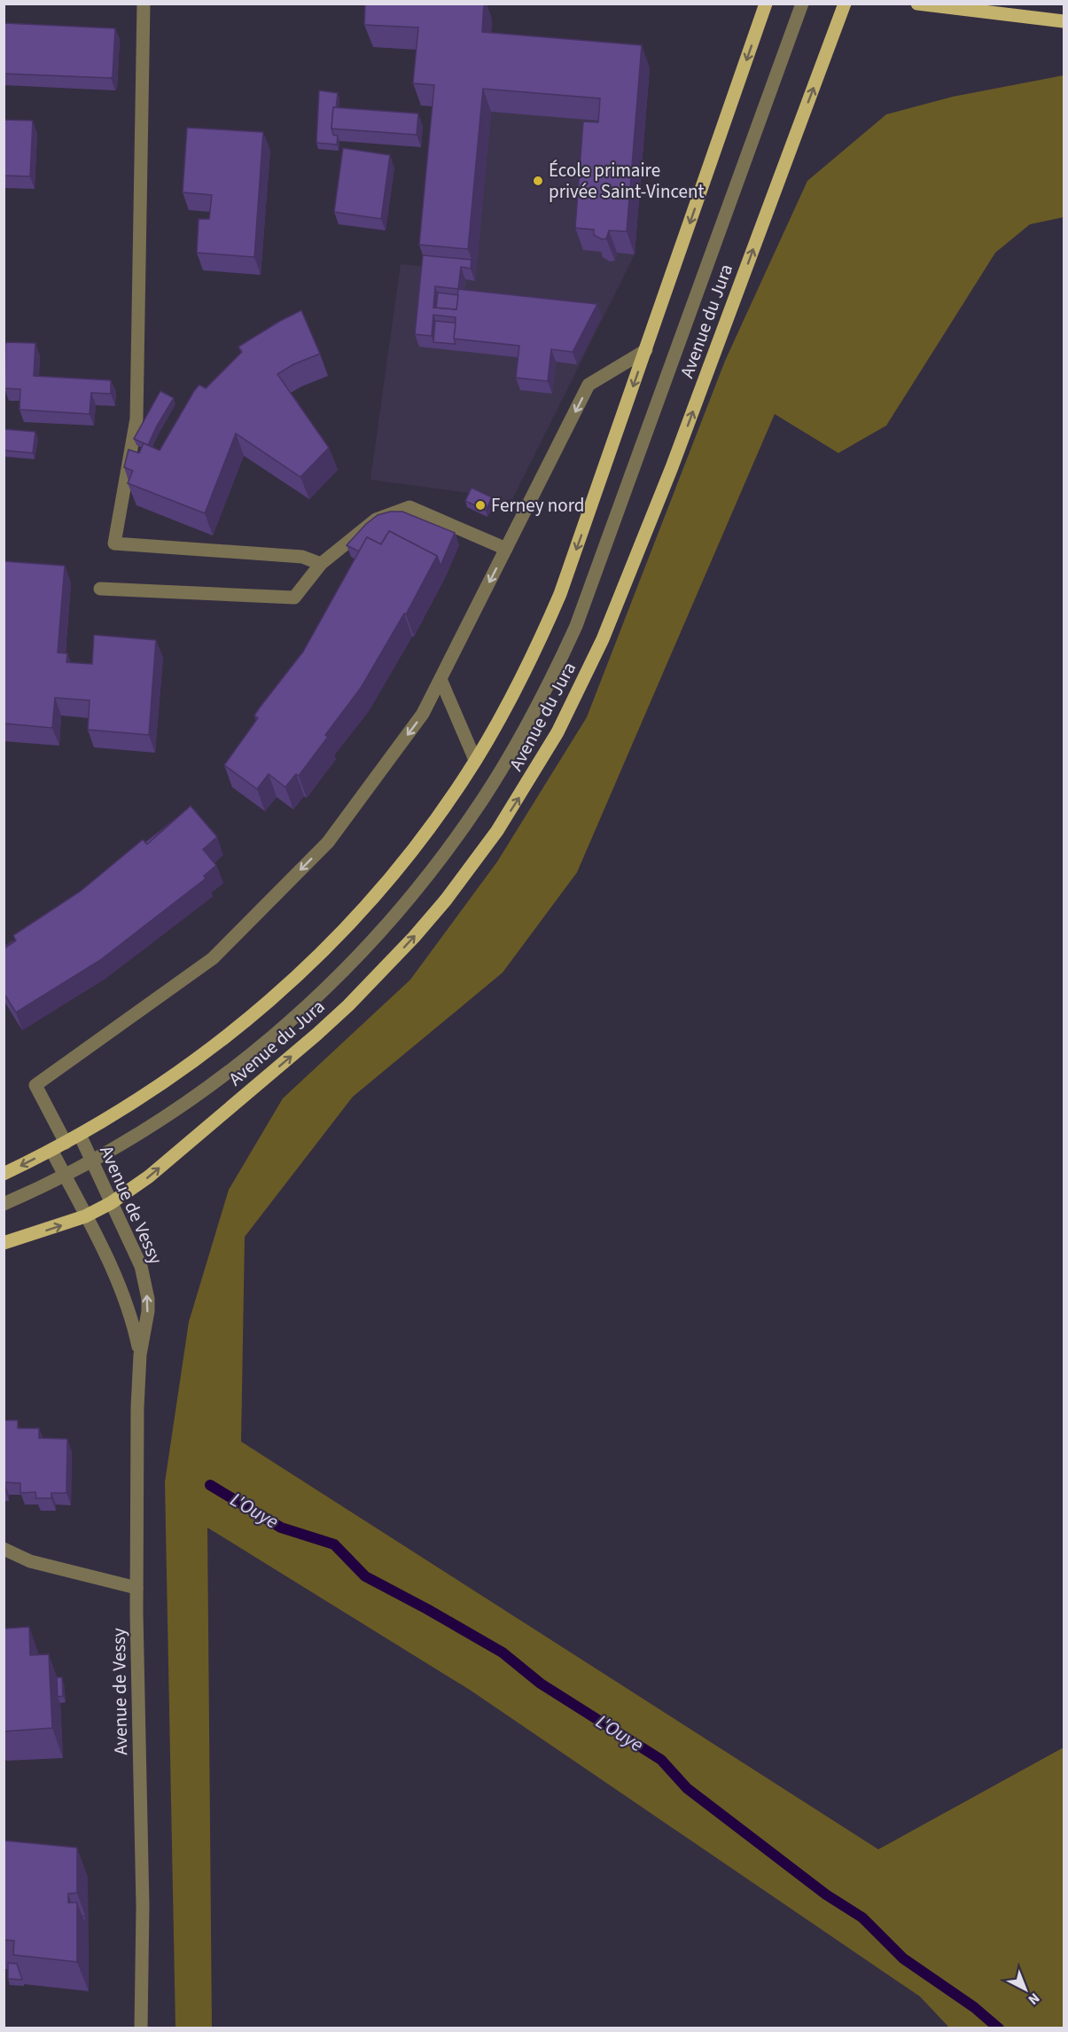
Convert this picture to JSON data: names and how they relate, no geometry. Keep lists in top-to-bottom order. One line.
{"streets":{"main road":["Avenue du Jura"],"street":["Avenue de Vessy"]},"crossings":[["Avenue du Jura","Avenue de Vessy"]],"water":["L'Ouye"],"places":["École primaire privée Saint-Vincent","Ferney nord"],"north":"bottom right"}
